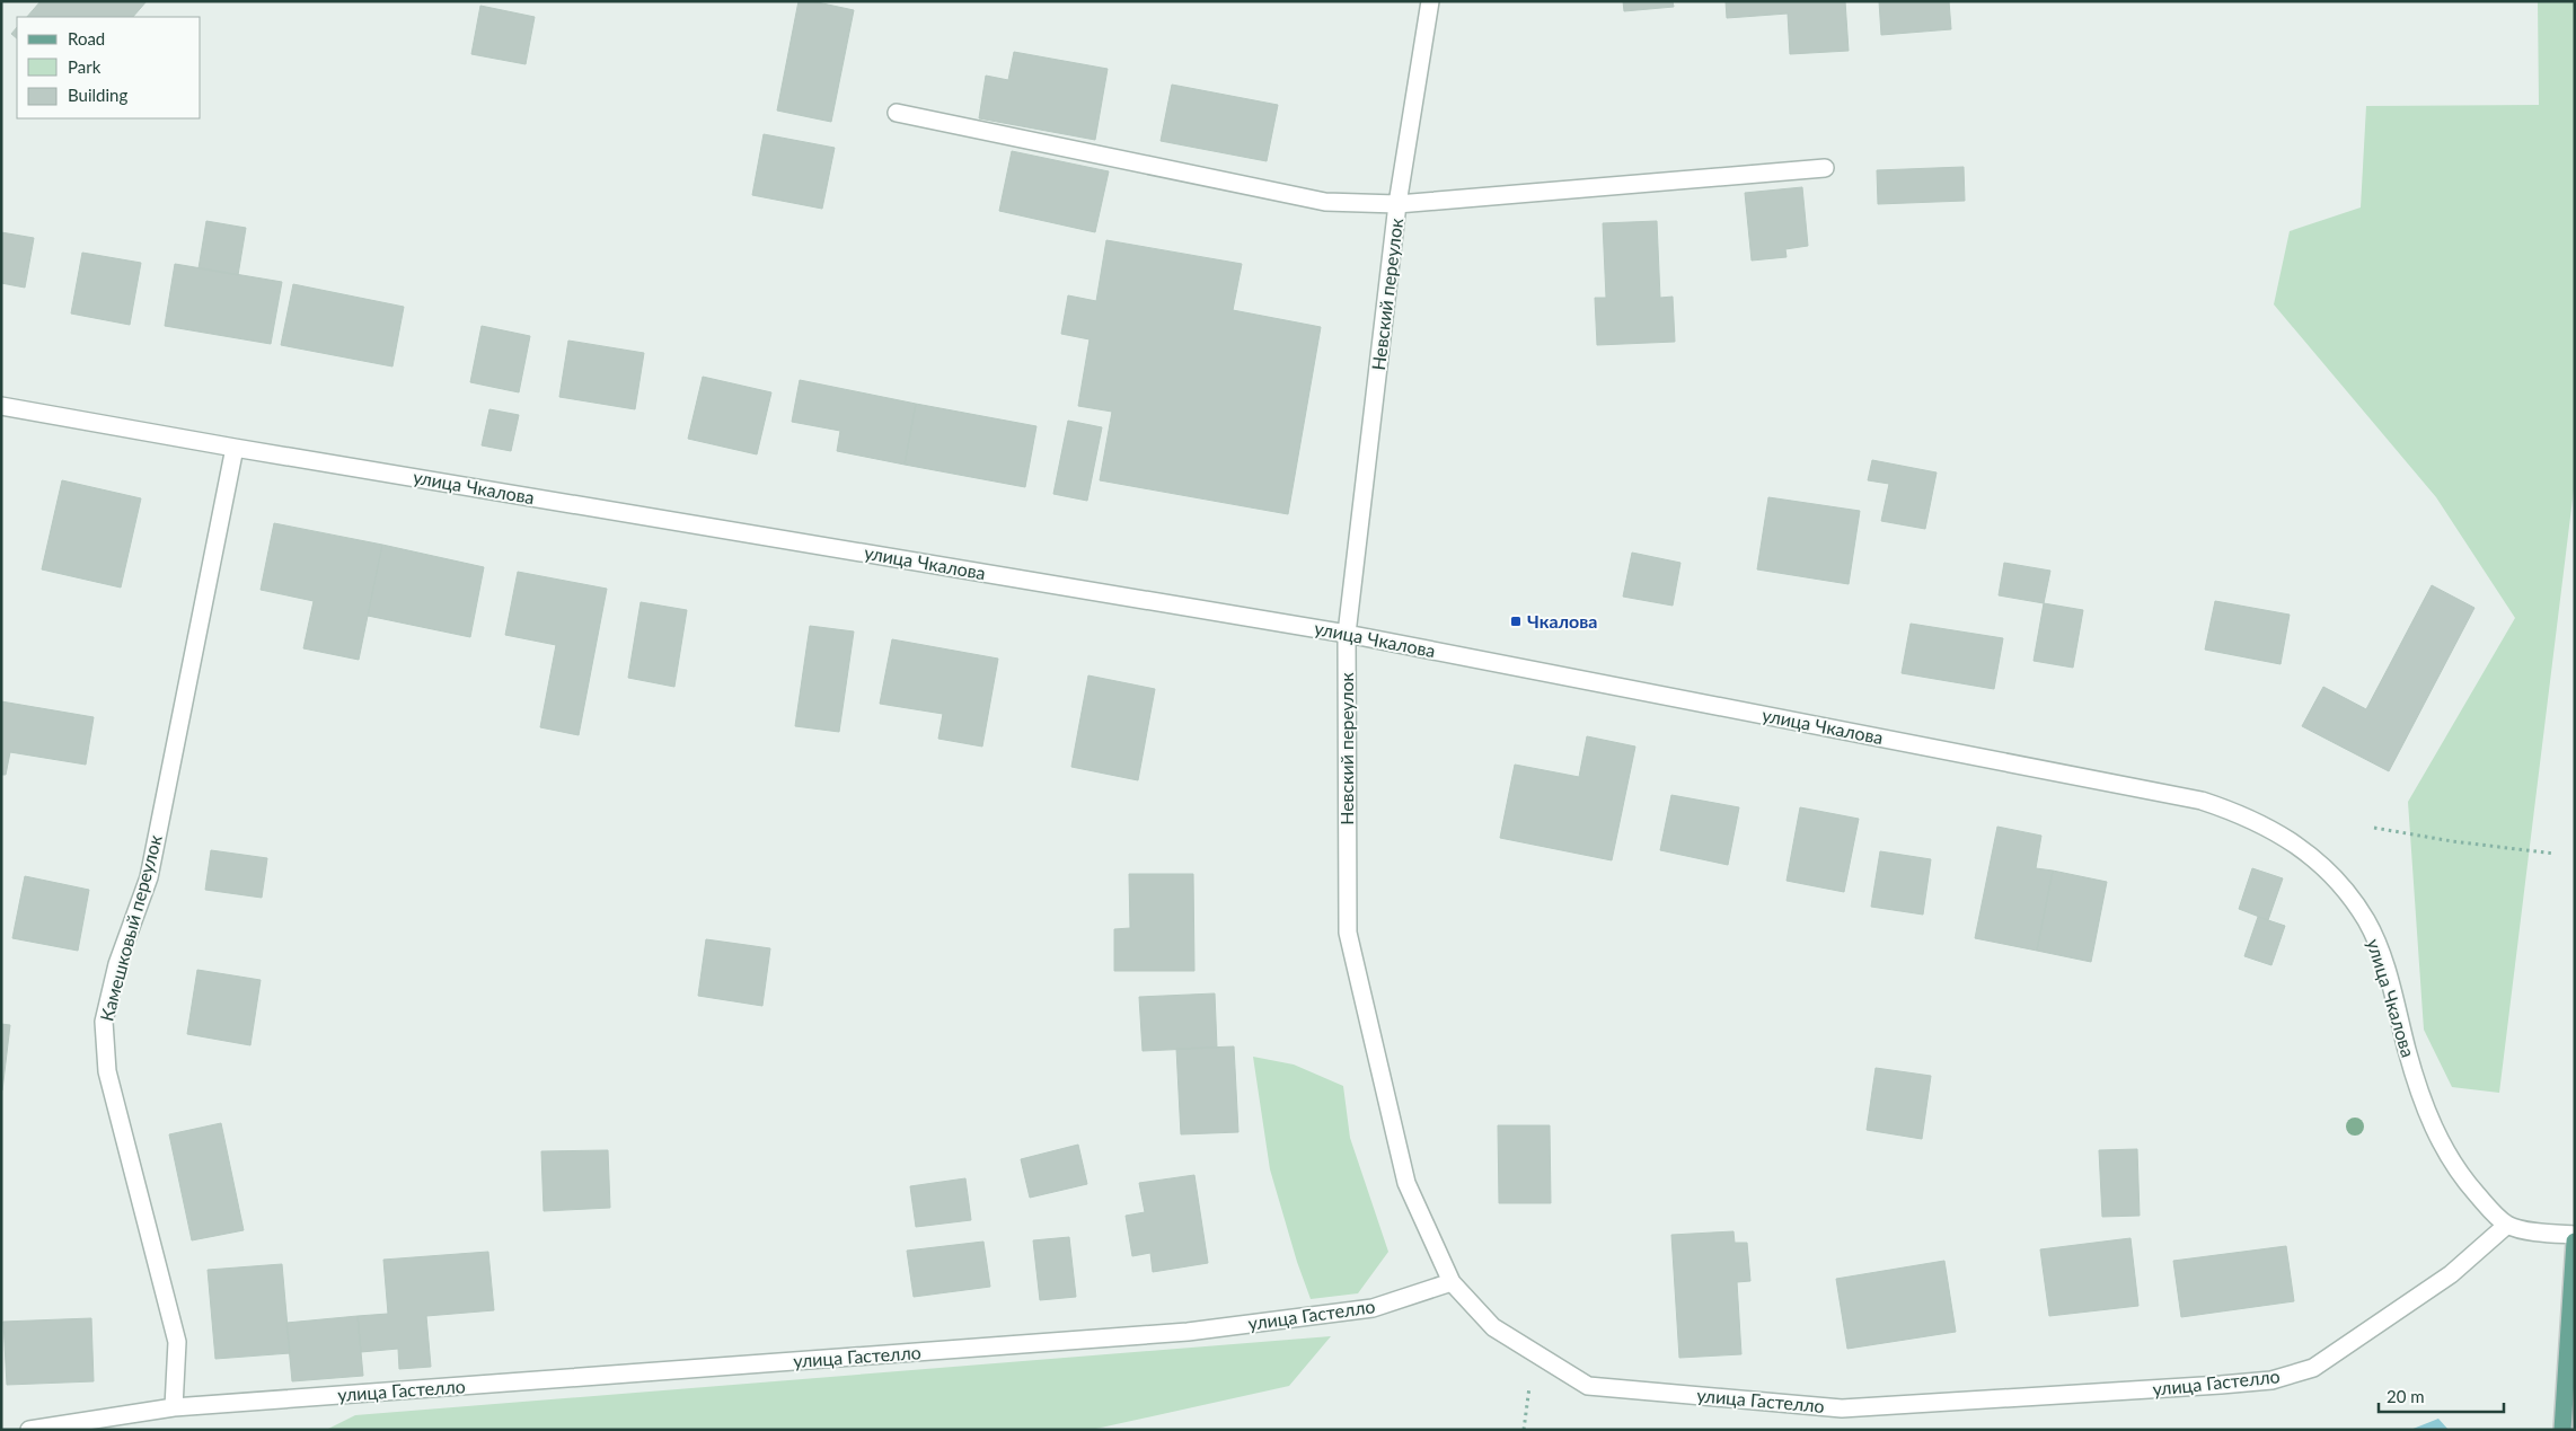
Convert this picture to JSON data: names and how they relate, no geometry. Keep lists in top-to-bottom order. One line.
{"streets":{"street":["Невский переулок","улица Чкалова","Камешковый переулок","улица Гастелло"]},"crossings":[["Невский переулок","улица Чкалова"],["Невский переулок","улица Гастелло"],["улица Чкалова","Камешковый переулок"],["улица Чкалова","улица Гастелло"],["Камешковый переулок","улица Гастелло"]],"places":{"transit":["Чкалова"]},"legend":["Road","Park","Building"],"scale_bar":"20 m"}
